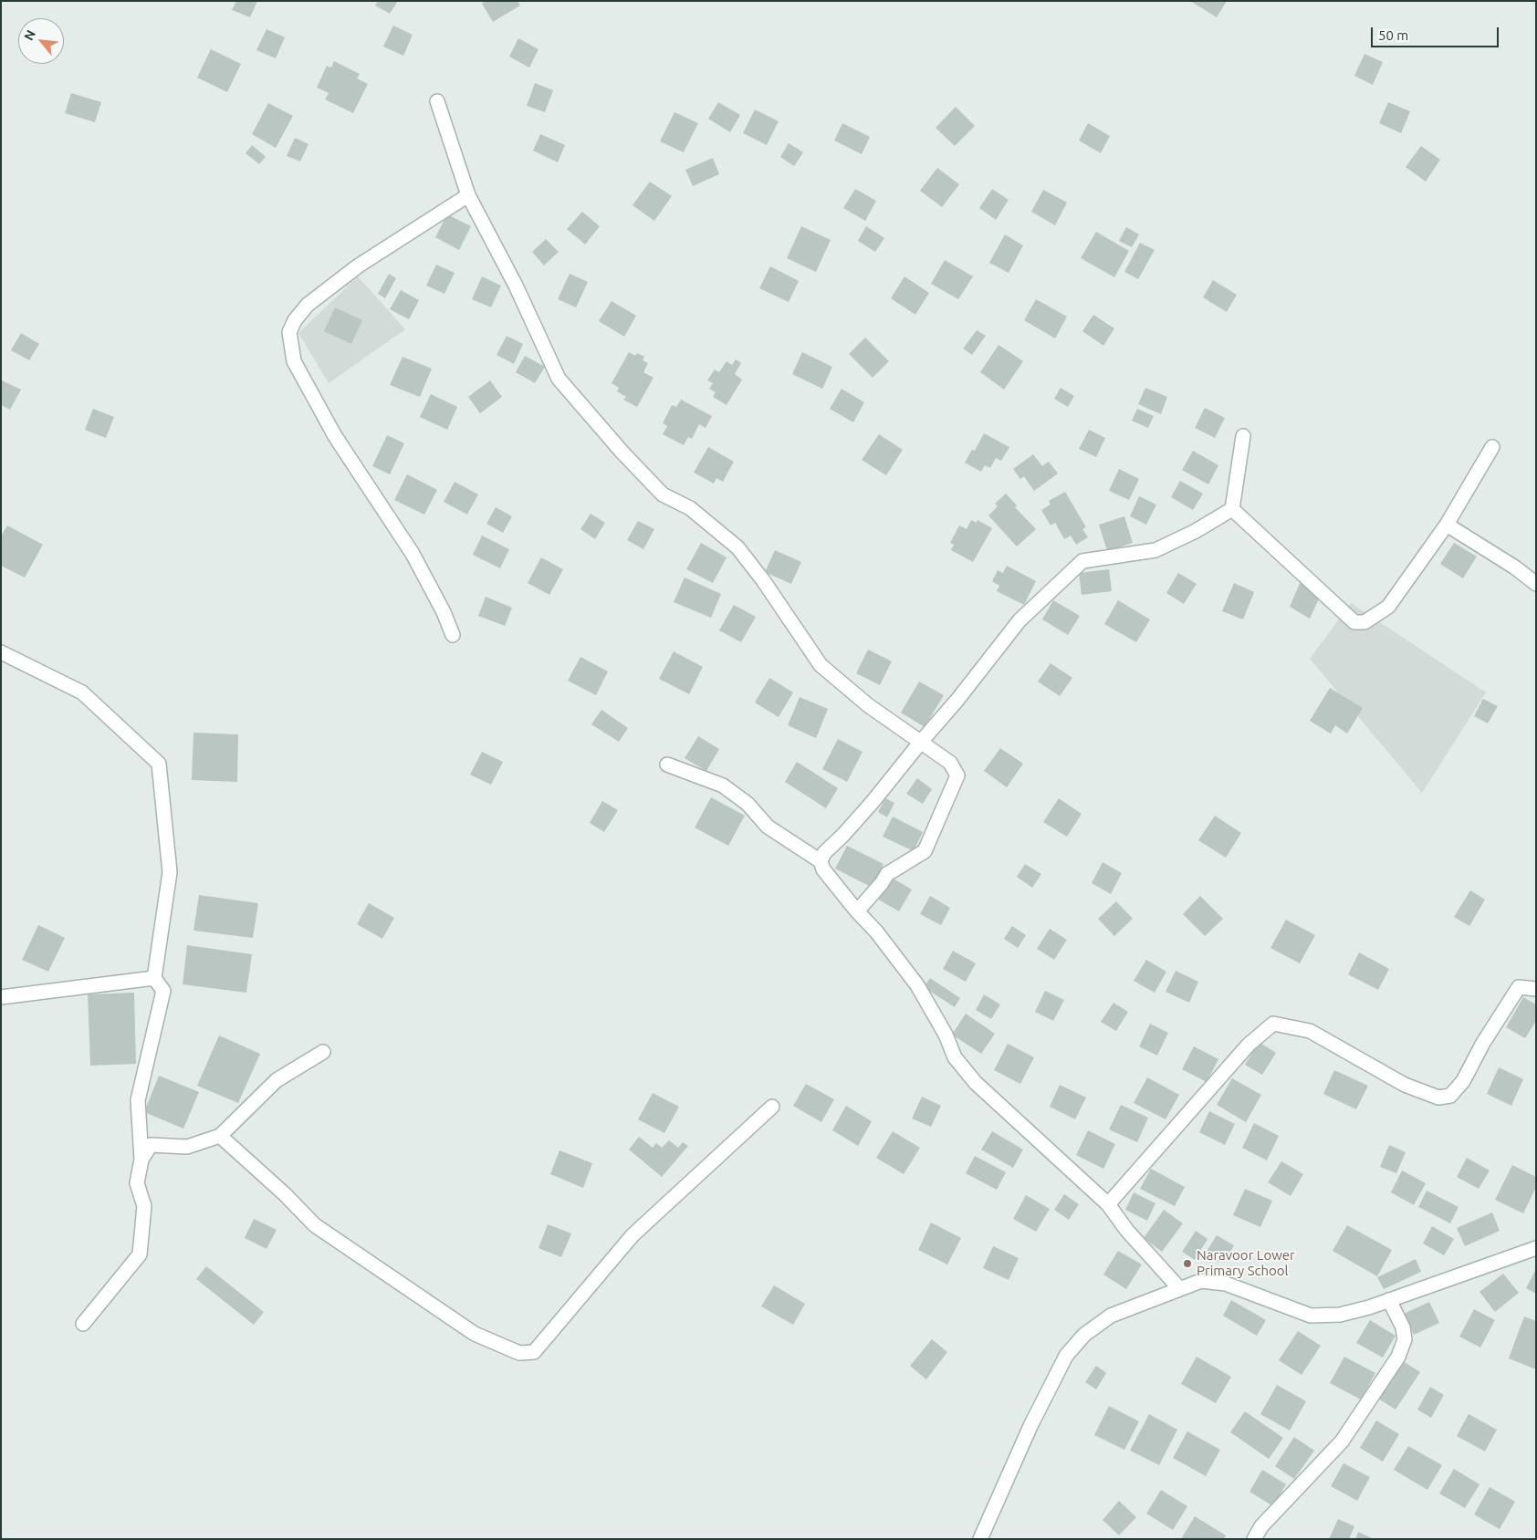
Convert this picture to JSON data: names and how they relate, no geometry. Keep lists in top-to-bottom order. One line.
{"places":["Naravoor Lower Primary School"],"scale_bar":"50 m","north":"top left"}
